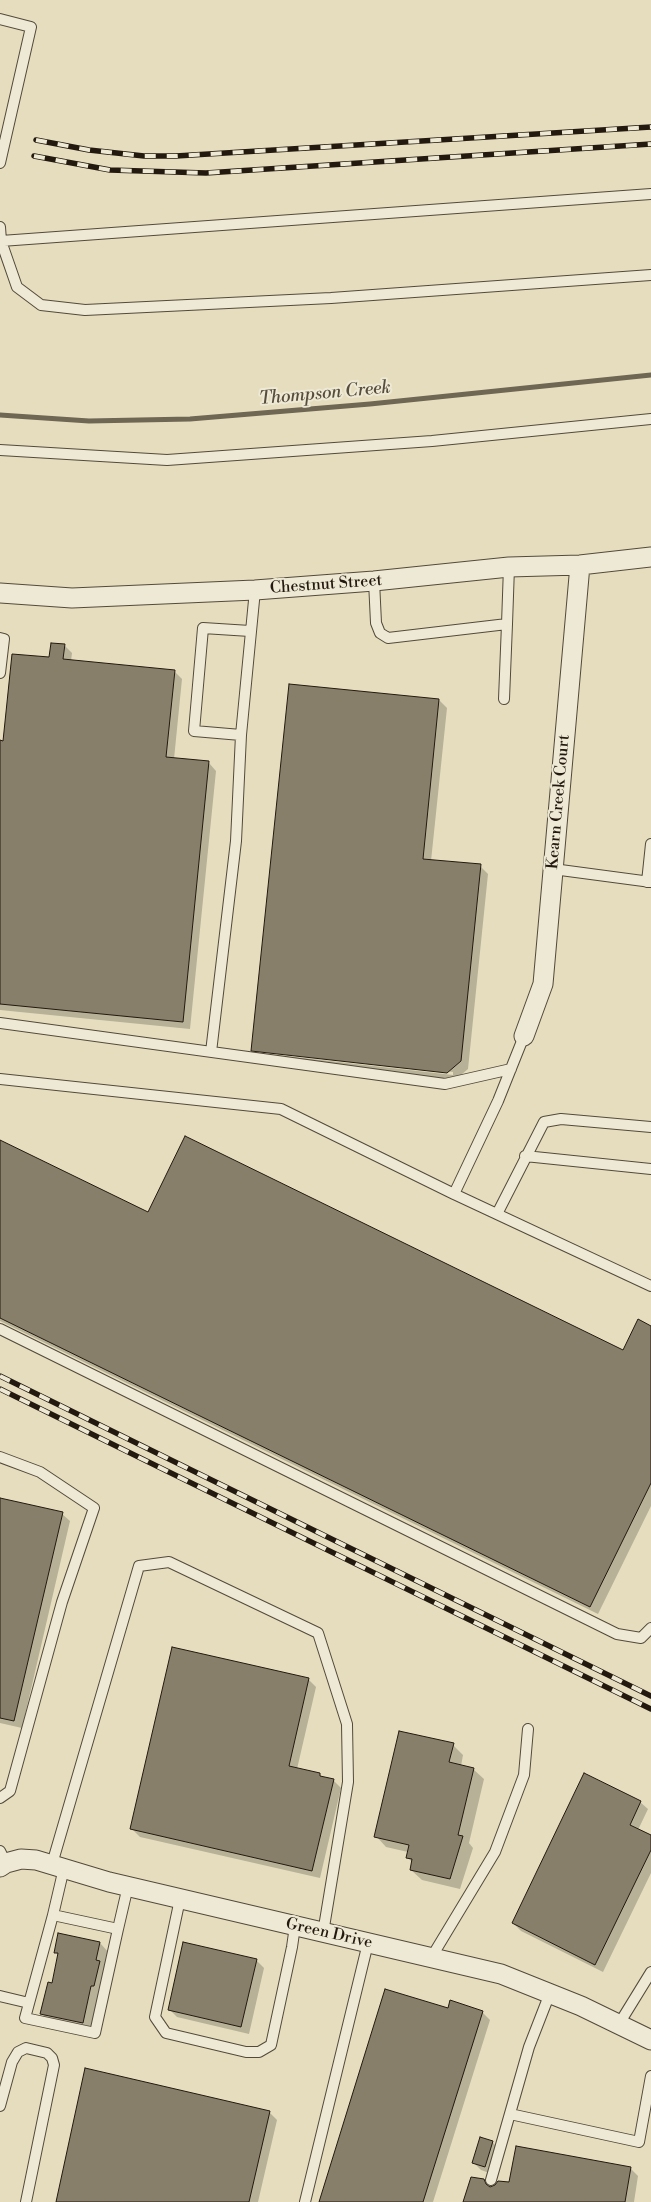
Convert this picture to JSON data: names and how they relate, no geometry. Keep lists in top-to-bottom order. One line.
{"streets":{"street":["Chestnut Street","Kearn Creek Court","Green Drive"]},"crossings":[["Chestnut Street","Kearn Creek Court"]],"water":["Thompson Creek"]}
